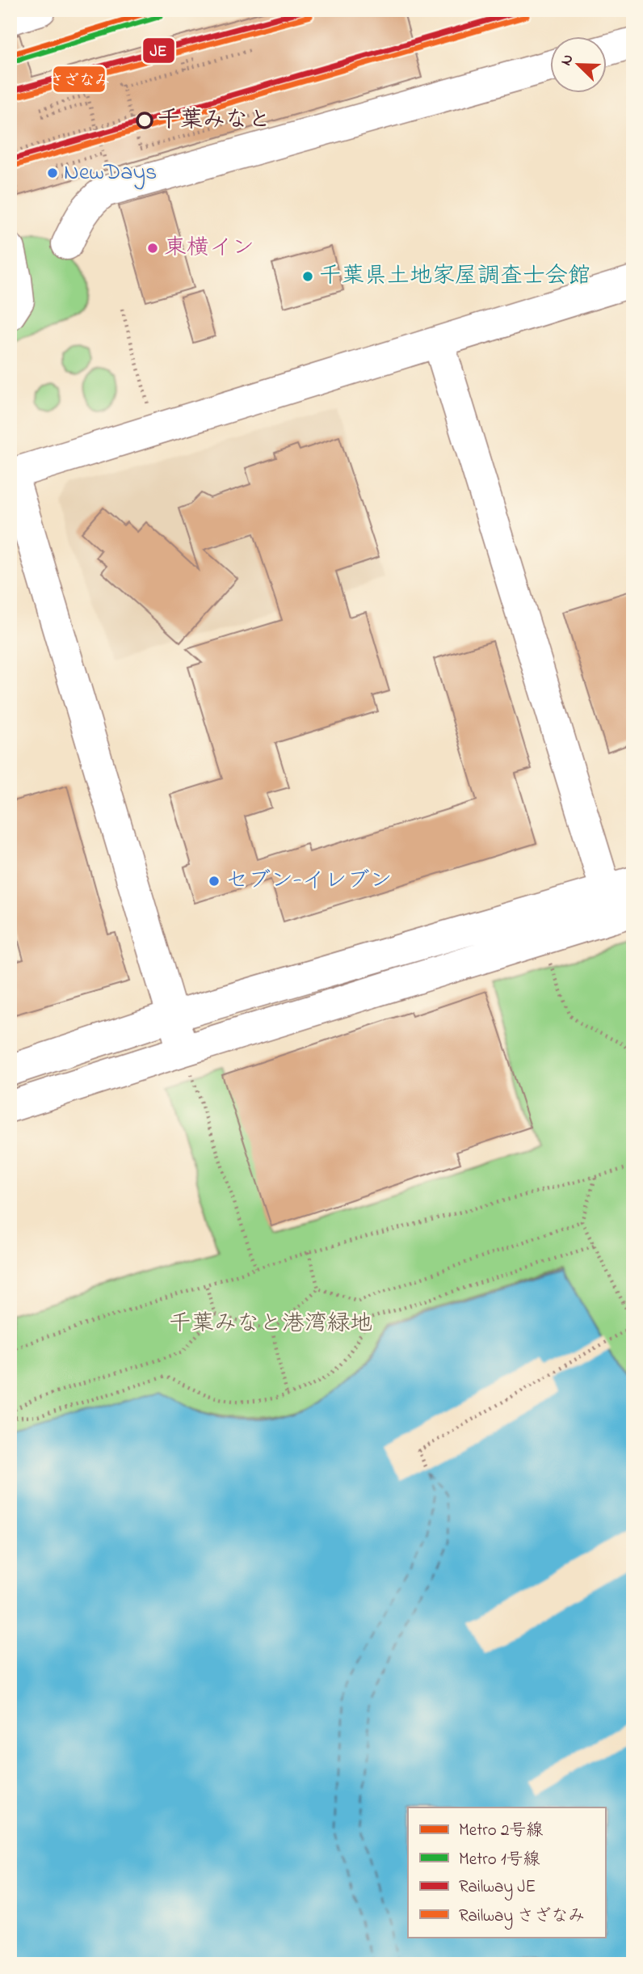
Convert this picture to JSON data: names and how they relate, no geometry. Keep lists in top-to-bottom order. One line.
{"parks":["千葉みなと港湾緑地"],"places":["千葉みなと","NewDays","東横イン","千葉県土地家屋調査士会館","セブン-イレブン"],"lines":["metro line 2号線","rail line JE","metro line 1号線","rail line さざなみ"],"legend":["Metro 2号線","Metro 1号線","Railway JE","Railway さざなみ"],"north":"top left"}
